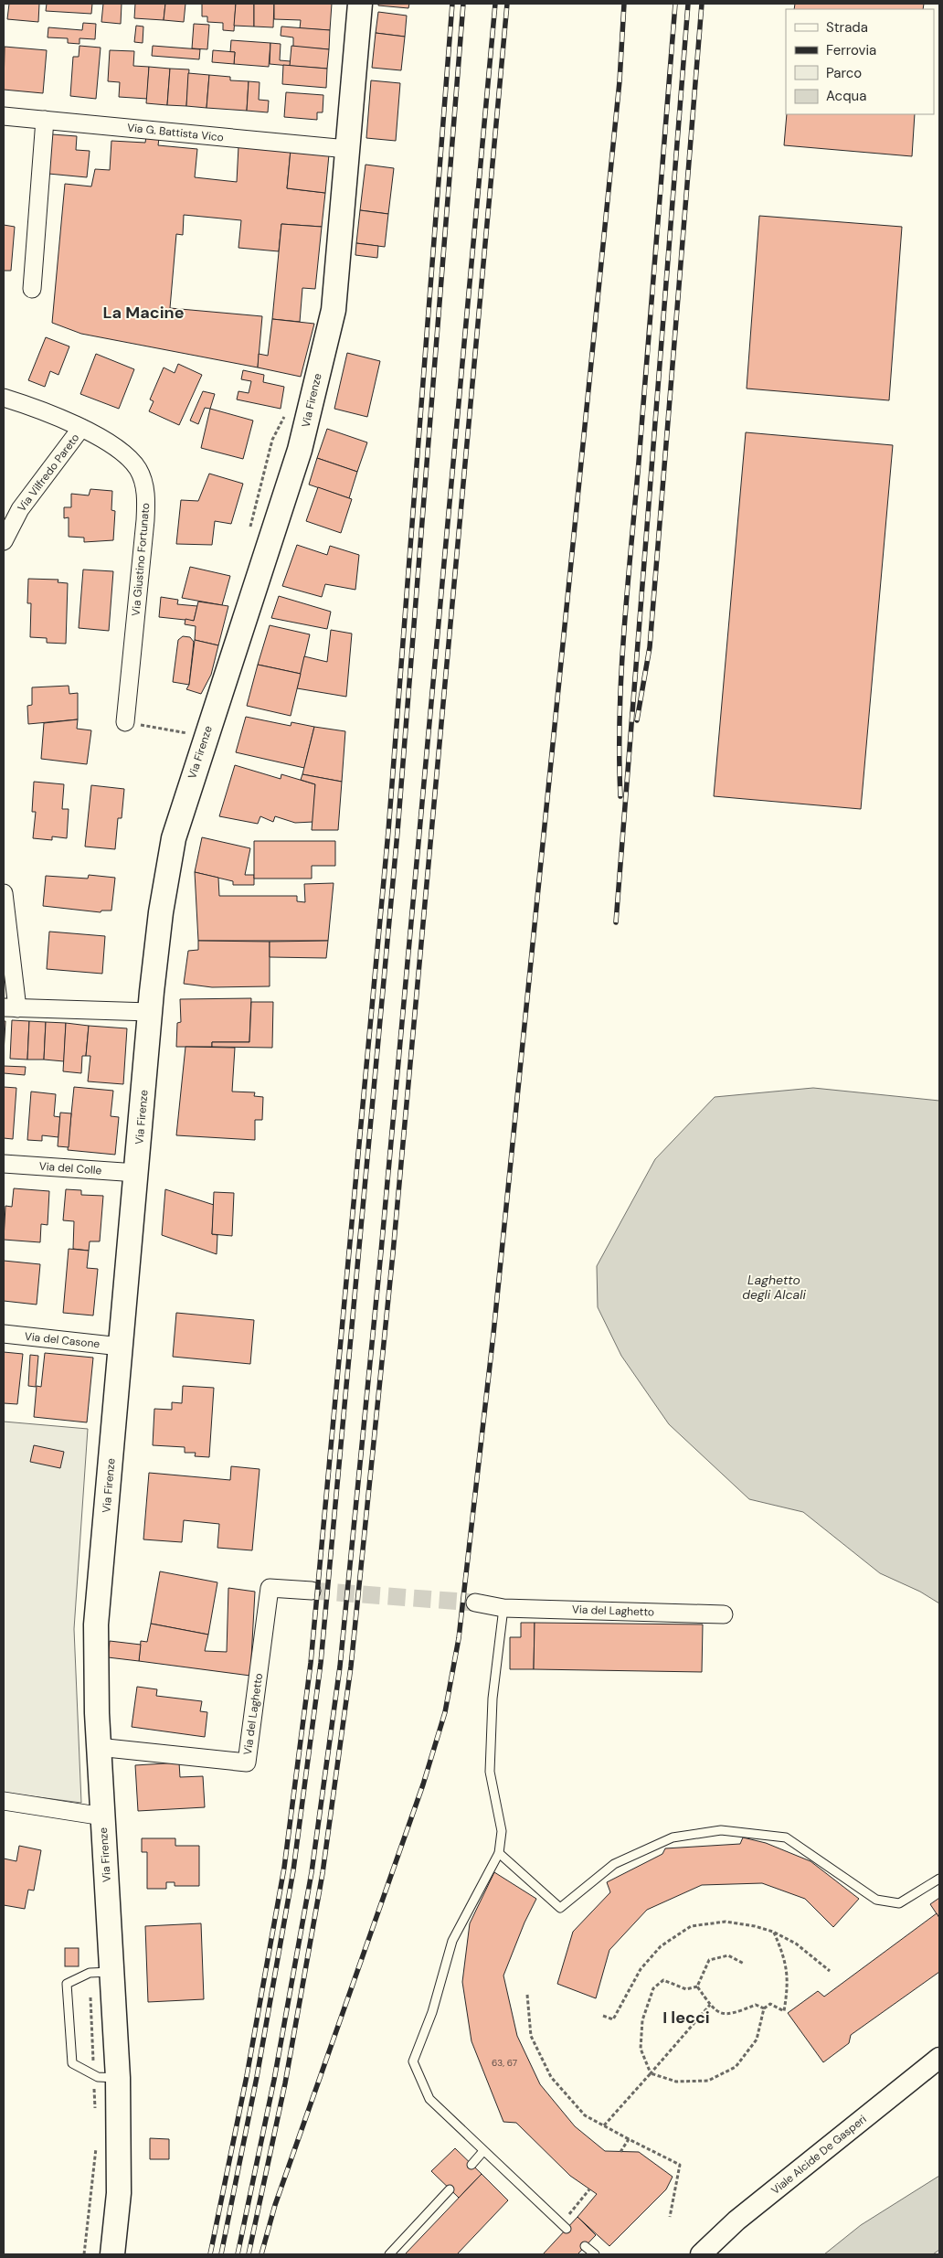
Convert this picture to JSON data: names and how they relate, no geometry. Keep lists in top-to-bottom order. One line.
{"streets":{"main road":["Via Firenze"],"street":["Via G. Battista Vico","Via Vilfredo Pareto","Via Giustino Fortunato","Via del Colle","Via del Casone","Via del Laghetto","Viale Alcide De Gasperi"]},"crossings":[["Via G. Battista Vico","Via Firenze"],["Via Firenze","Via del Colle"],["Via Firenze","Via del Casone"],["Via Firenze","Via del Laghetto"],["Via Vilfredo Pareto","Via Giustino Fortunato"]],"districts":["La Macine","I lecci"],"water":["Laghetto degli Alcali"],"house_numbers":["63, 67"],"legend":["Strada","Ferrovia","Parco","Acqua"]}
